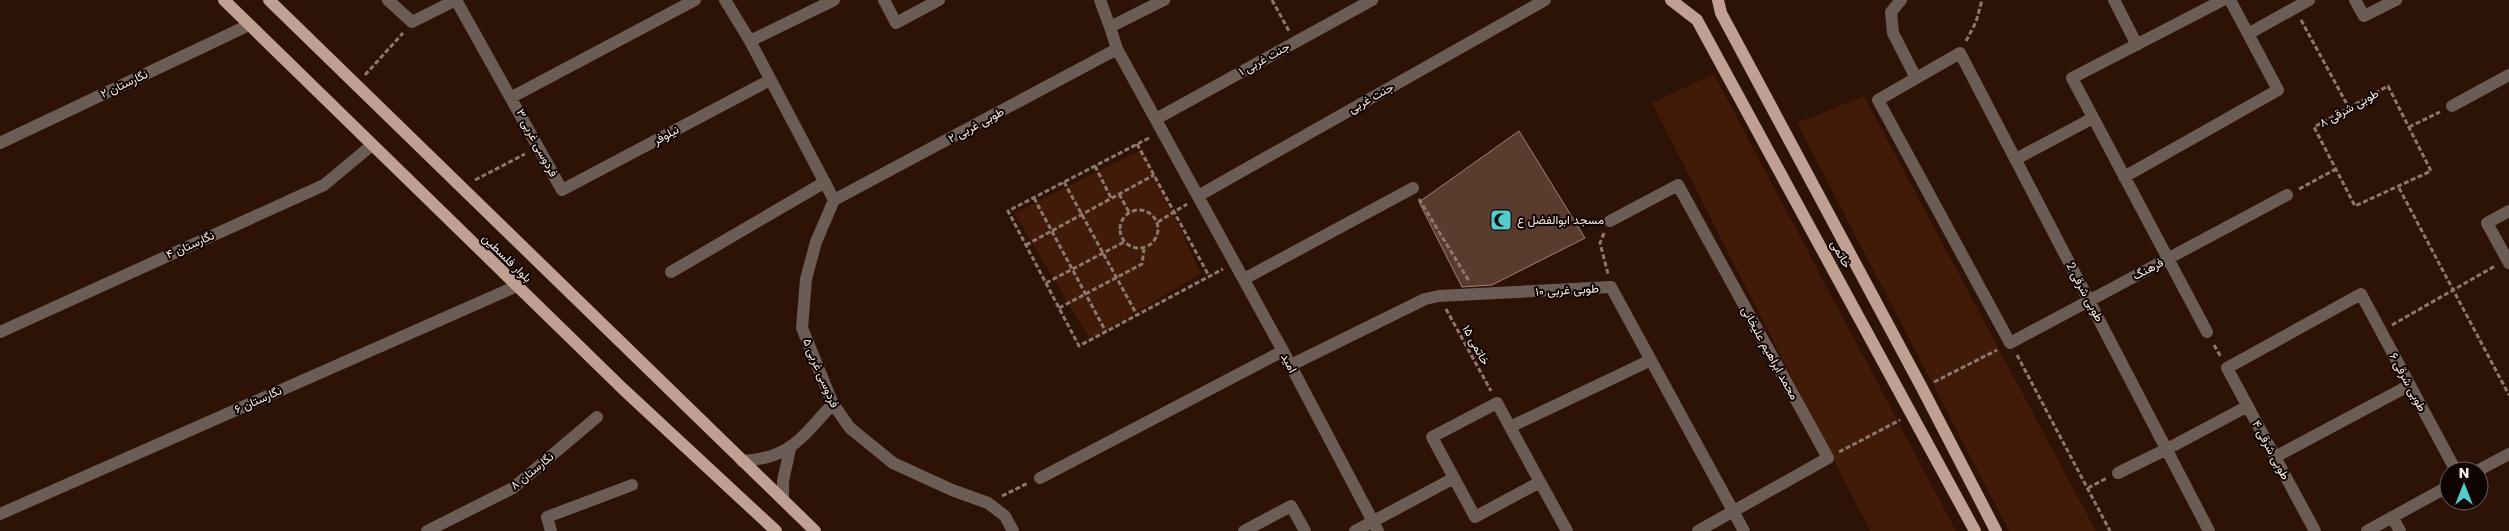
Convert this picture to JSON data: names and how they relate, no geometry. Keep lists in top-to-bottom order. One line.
{"streets":{"main road":["خاتمی","بلوار فلسطین"],"street":["جنت غربی ۱","نگارستان ۲","جنت غربی","طوبی غربی ۲","نیلوفر","فردوسی غربی ۳","نگارستان ۴","فرهنگ","طوبی غربی ۱۰","طوبی شرقی 2","محمد ابراهیم علیخانی","امید","فردوسی غربی ۵","طوبی شرقی ۶","نگارستان ۶","طوبی شرقی ۴","نگارستان ۸"],"path":["طوبی شرقی ۸","خاتمی ۱۵"]},"crossings":[["جنت غربی ۱","امید"],["نگارستان ۲","بلوار فلسطین"],["جنت غربی","امید"],["طوبی غربی ۲","امید"],["طوبی غربی ۲","فردوسی غربی ۵"],["نیلوفر","فردوسی غربی ۳"],["نگارستان ۴","بلوار فلسطین"],["بلوار فلسطین","نگارستان ۶"],["فرهنگ","طوبی شرقی 2"],["طوبی غربی ۱۰","خاتمی ۱۵"],["طوبی غربی ۱۰","امید"],["طوبی شرقی ۶","طوبی شرقی ۴"]],"places":{"mosque":["مسجد ابوالفضل ع"]},"north":"top"}
